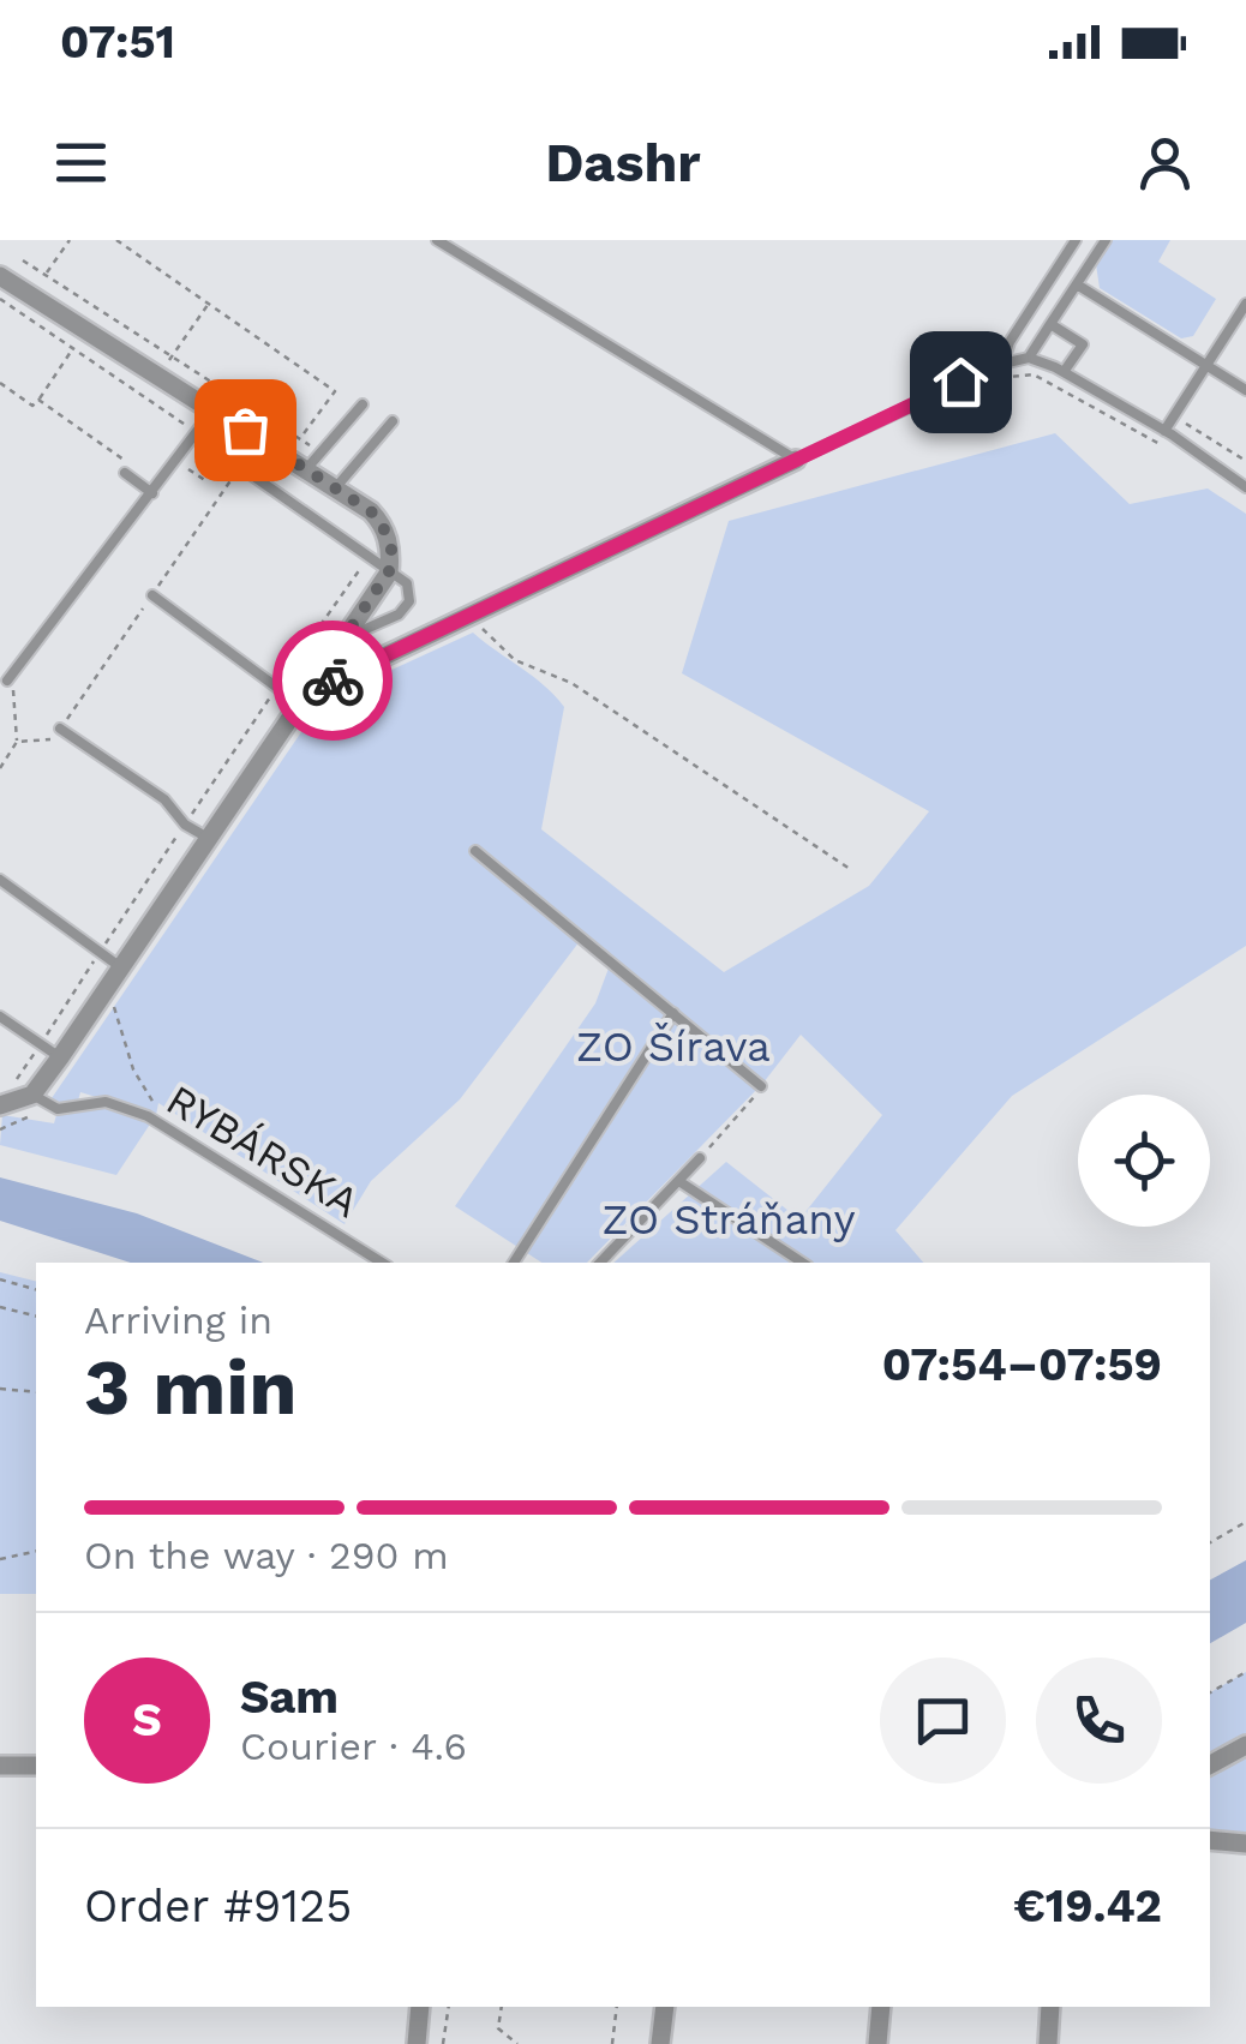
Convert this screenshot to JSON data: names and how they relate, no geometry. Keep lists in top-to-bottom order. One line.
{"streets":{"lane":["RYBÁRSKA"]},"parks":["ZO Šírava","ZO Stráňany"],"page":{"status":"07:51","header":"Dashr","heading":["3 min","Arriving in","07:54–07:59"],"panel":["Sam","Courier · 4.6","Order #9125","€19.42"],"bar":"On the way · 290 m","round":"S"}}
